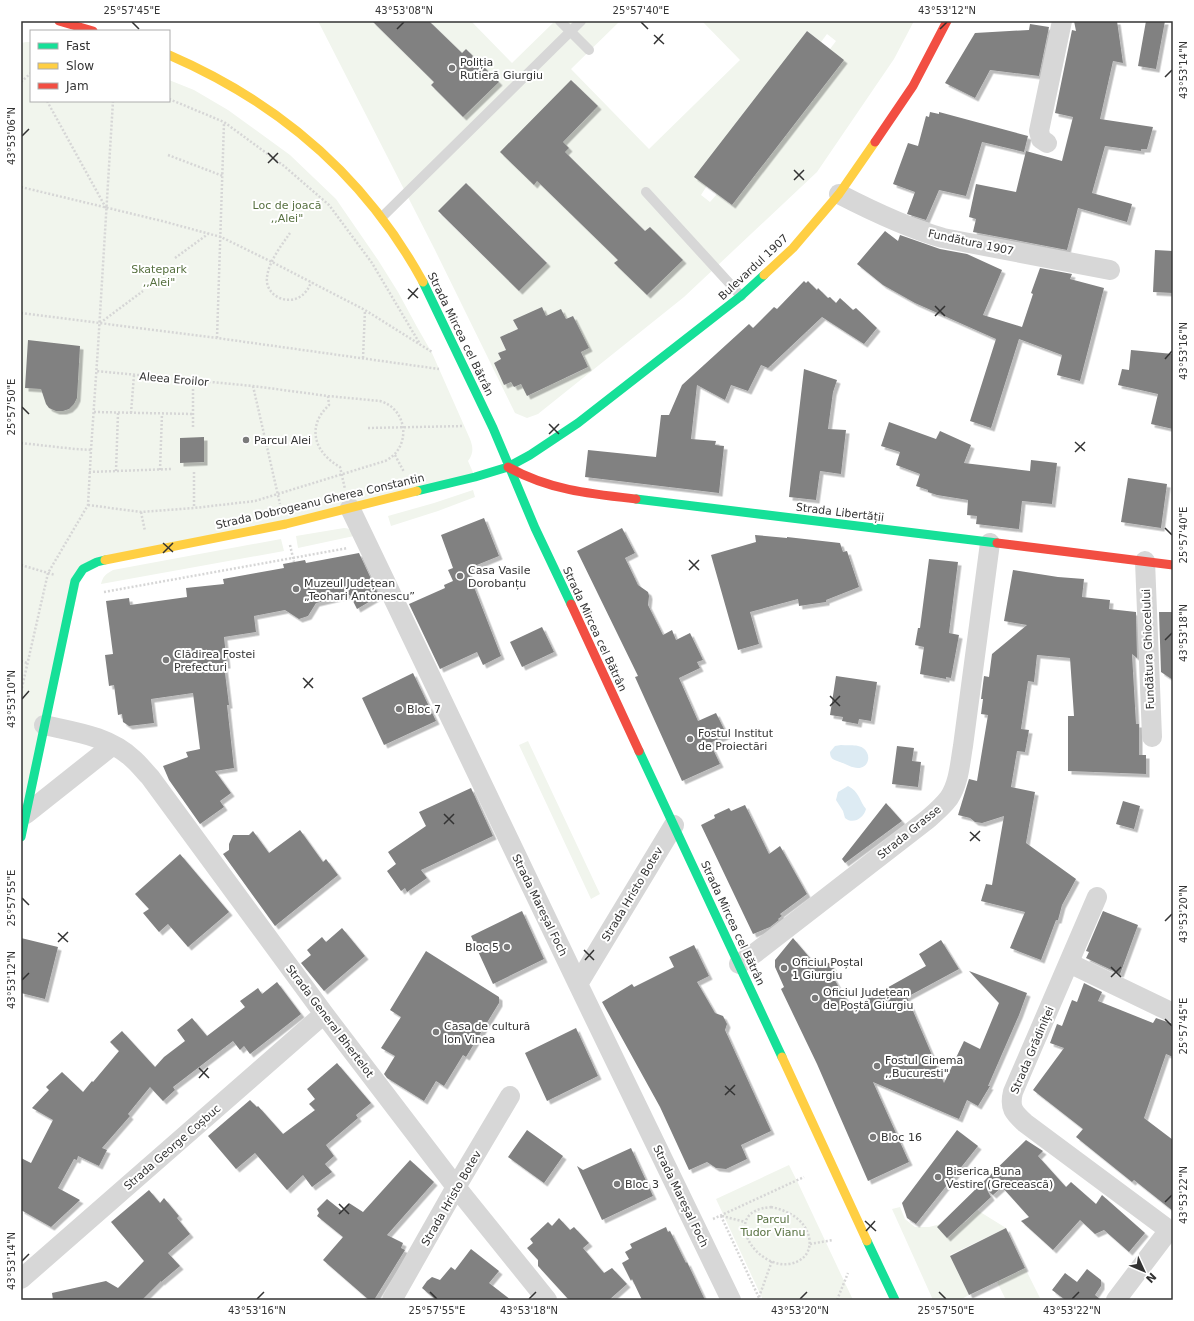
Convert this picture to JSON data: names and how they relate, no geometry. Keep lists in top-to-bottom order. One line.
{"streets":{"main road":["Bulevardul 1907","Strada Mircea cel Bătrân","Strada Dobrogeanu Gherea Constantin","Strada Libertății"],"street":["Fundătura 1907","Fundătura Ghiocelului","Strada Grasse","Strada Hristo Botev","Strada Mareșal Foch","Strada General Bhertelot","Strada Grădiniței","Strada George Coșbuc"],"path":["Aleea Eroilor"]},"crossings":[["Fundătura 1907","Bulevardul 1907"],["Bulevardul 1907","Strada Mircea cel Bătrân"],["Bulevardul 1907","Strada Dobrogeanu Gherea Constantin"],["Bulevardul 1907","Strada Libertății"],["Strada Mircea cel Bătrân","Strada Dobrogeanu Gherea Constantin"],["Strada Mircea cel Bătrân","Strada Libertății"],["Strada Mircea cel Bătrân","Strada Grasse"],["Strada Mircea cel Bătrân","Strada Hristo Botev"],["Strada Dobrogeanu Gherea Constantin","Strada Libertății"],["Strada Dobrogeanu Gherea Constantin","Strada Mareșal Foch"],["Strada Dobrogeanu Gherea Constantin","Strada General Bhertelot"],["Strada Libertății","Fundătura Ghiocelului"],["Strada Libertății","Strada Grasse"],["Strada Hristo Botev","Strada Mareșal Foch"],["Strada Hristo Botev","Strada General Bhertelot"],["Strada General Bhertelot","Strada George Coșbuc"]],"parks":["Loc de joacă ,,Alei\"","Skatepark ,,Alei\"","Parcul Tudor Vianu"],"places":["Poliția Rutieră Giurgiu","Parcul Alei","Casa Vasile Dorobanțu","Muzeul Județean „Teohari Antonescu”","Clădirea Fostei Prefecturi","Bloc 7","Fostul Institut de Proiectări","Bloc 5","Oficiul Poștal 1 Giurgiu","Oficiul Județean de Poștă Giurgiu","Casa de cultură Ion Vinea","Fostul Cinema ,,Bucuresti\"","Bloc 16","Biserica Buna Vestire (Grecească)","Bloc 3"],"legend":["Fast","Slow","Jam"],"north":"bottom right","coordinates":["25°57'45\"E","43°53'08\"N","25°57'40\"E","43°53'12\"N","43°53'14\"N","43°53'06\"N","43°53'16\"N","25°57'50\"E","43°53'18\"N","43°53'10\"N","25°57'55\"E","43°53'20\"N","43°53'22\"N"]}
